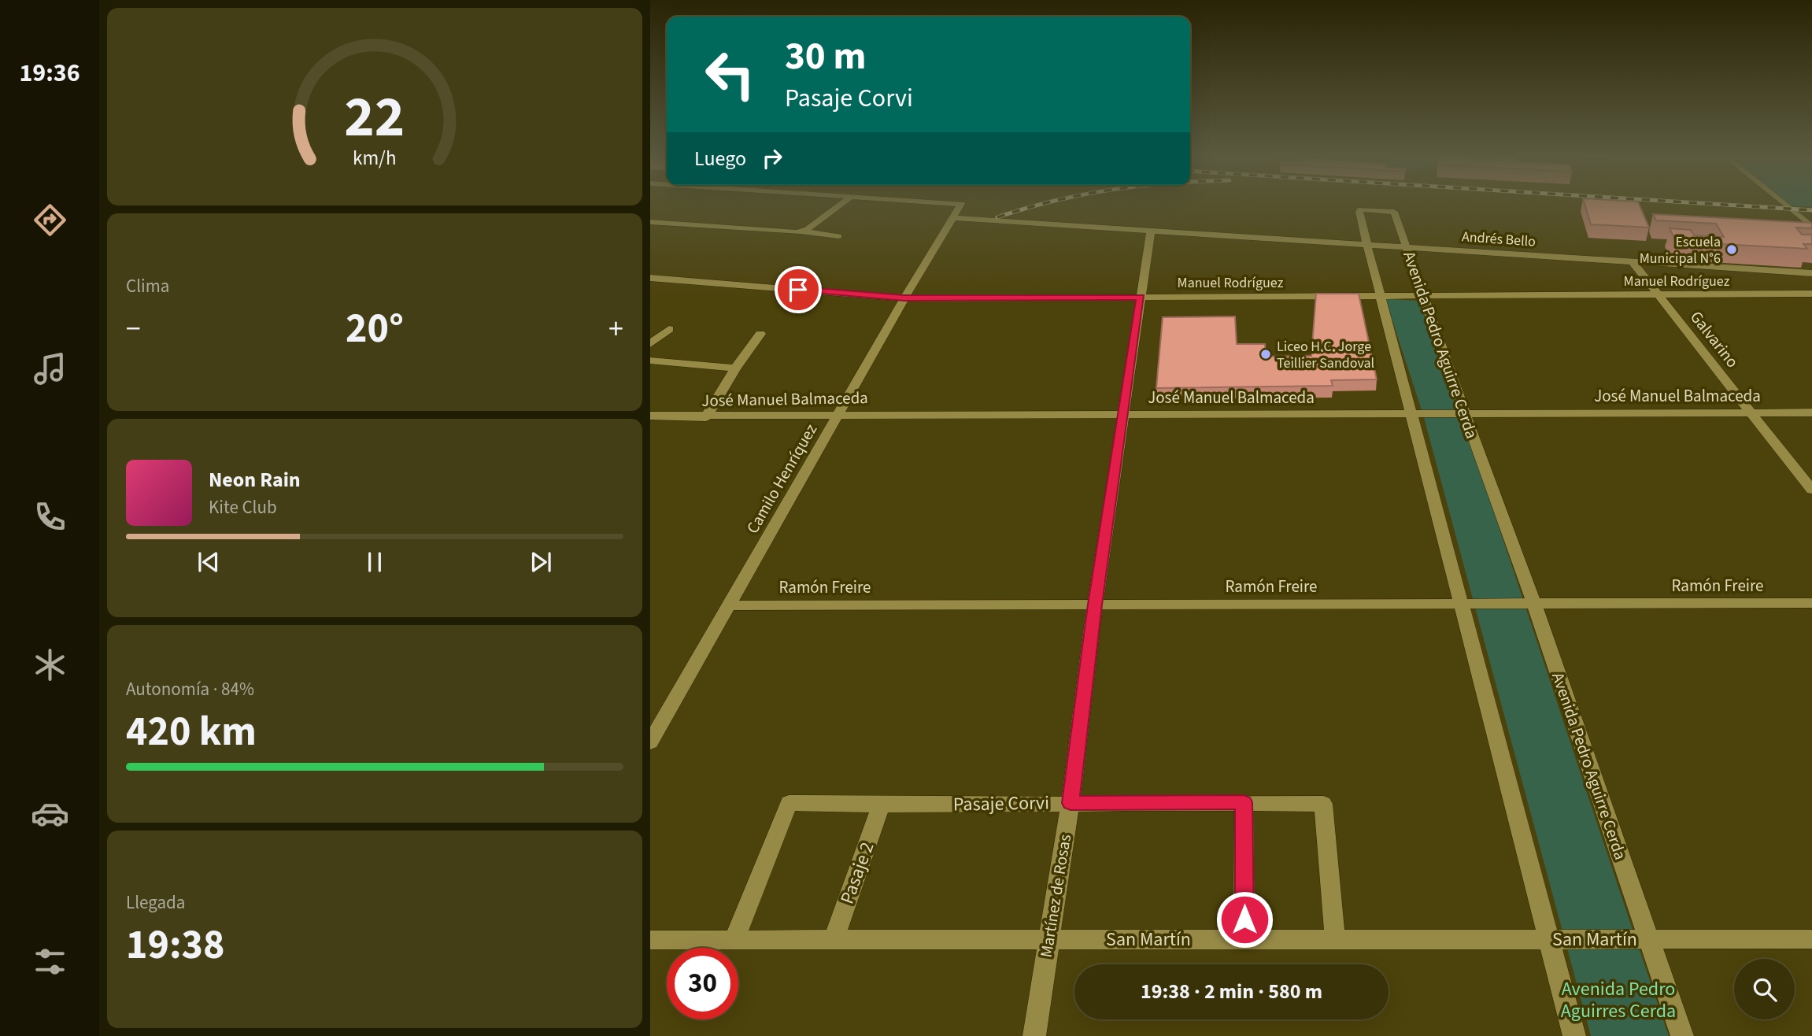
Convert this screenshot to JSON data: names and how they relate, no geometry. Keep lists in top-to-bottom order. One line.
{"streets":{"street":["Andrés Bello","Manuel Rodríguez","Galvarino","Avenida Pedro Aguirre Cerda","José Manuel Balmaceda","Camilo Henríquez","Ramón Freire","Pasaje Corvi","Pasaje 2","Martínez de Rosas","San Martín"]},"crossings":[["Andrés Bello","Galvarino"],["Andrés Bello","Avenida Pedro Aguirre Cerda"],["Andrés Bello","Camilo Henríquez"],["Andrés Bello","Martínez de Rosas"],["Manuel Rodríguez","Galvarino"],["Manuel Rodríguez","Avenida Pedro Aguirre Cerda"],["Manuel Rodríguez","Camilo Henríquez"],["Manuel Rodríguez","Martínez de Rosas"],["Galvarino","José Manuel Balmaceda"],["Avenida Pedro Aguirre Cerda","José Manuel Balmaceda"],["Avenida Pedro Aguirre Cerda","Ramón Freire"],["Avenida Pedro Aguirre Cerda","San Martín"],["José Manuel Balmaceda","Camilo Henríquez"],["José Manuel Balmaceda","Martínez de Rosas"],["Camilo Henríquez","Ramón Freire"],["Ramón Freire","Martínez de Rosas"],["Pasaje Corvi","Pasaje 2"],["Pasaje Corvi","Martínez de Rosas"],["Pasaje Corvi","San Martín"],["Pasaje 2","San Martín"],["Martínez de Rosas","San Martín"]],"parks":["Avenida Pedro Aguirres Cerda"],"places":["Escuela Municipal N°6","Liceo H.C. Jorge Teillier Sandoval"],"page":{"tabs":"19:36","turn":["30 m","Pasaje Corvi"],"then":"Luego","tile":["Clima",["Autonomía · 84%","420 km"],["Llegada","19:38"]],"heat":["−","20°","+"],"song":["Neon Rain","Kite Club"],"limit":"30","trip":"19:38 · 2 min · 580 m","gauge":["22","km/h"]}}
